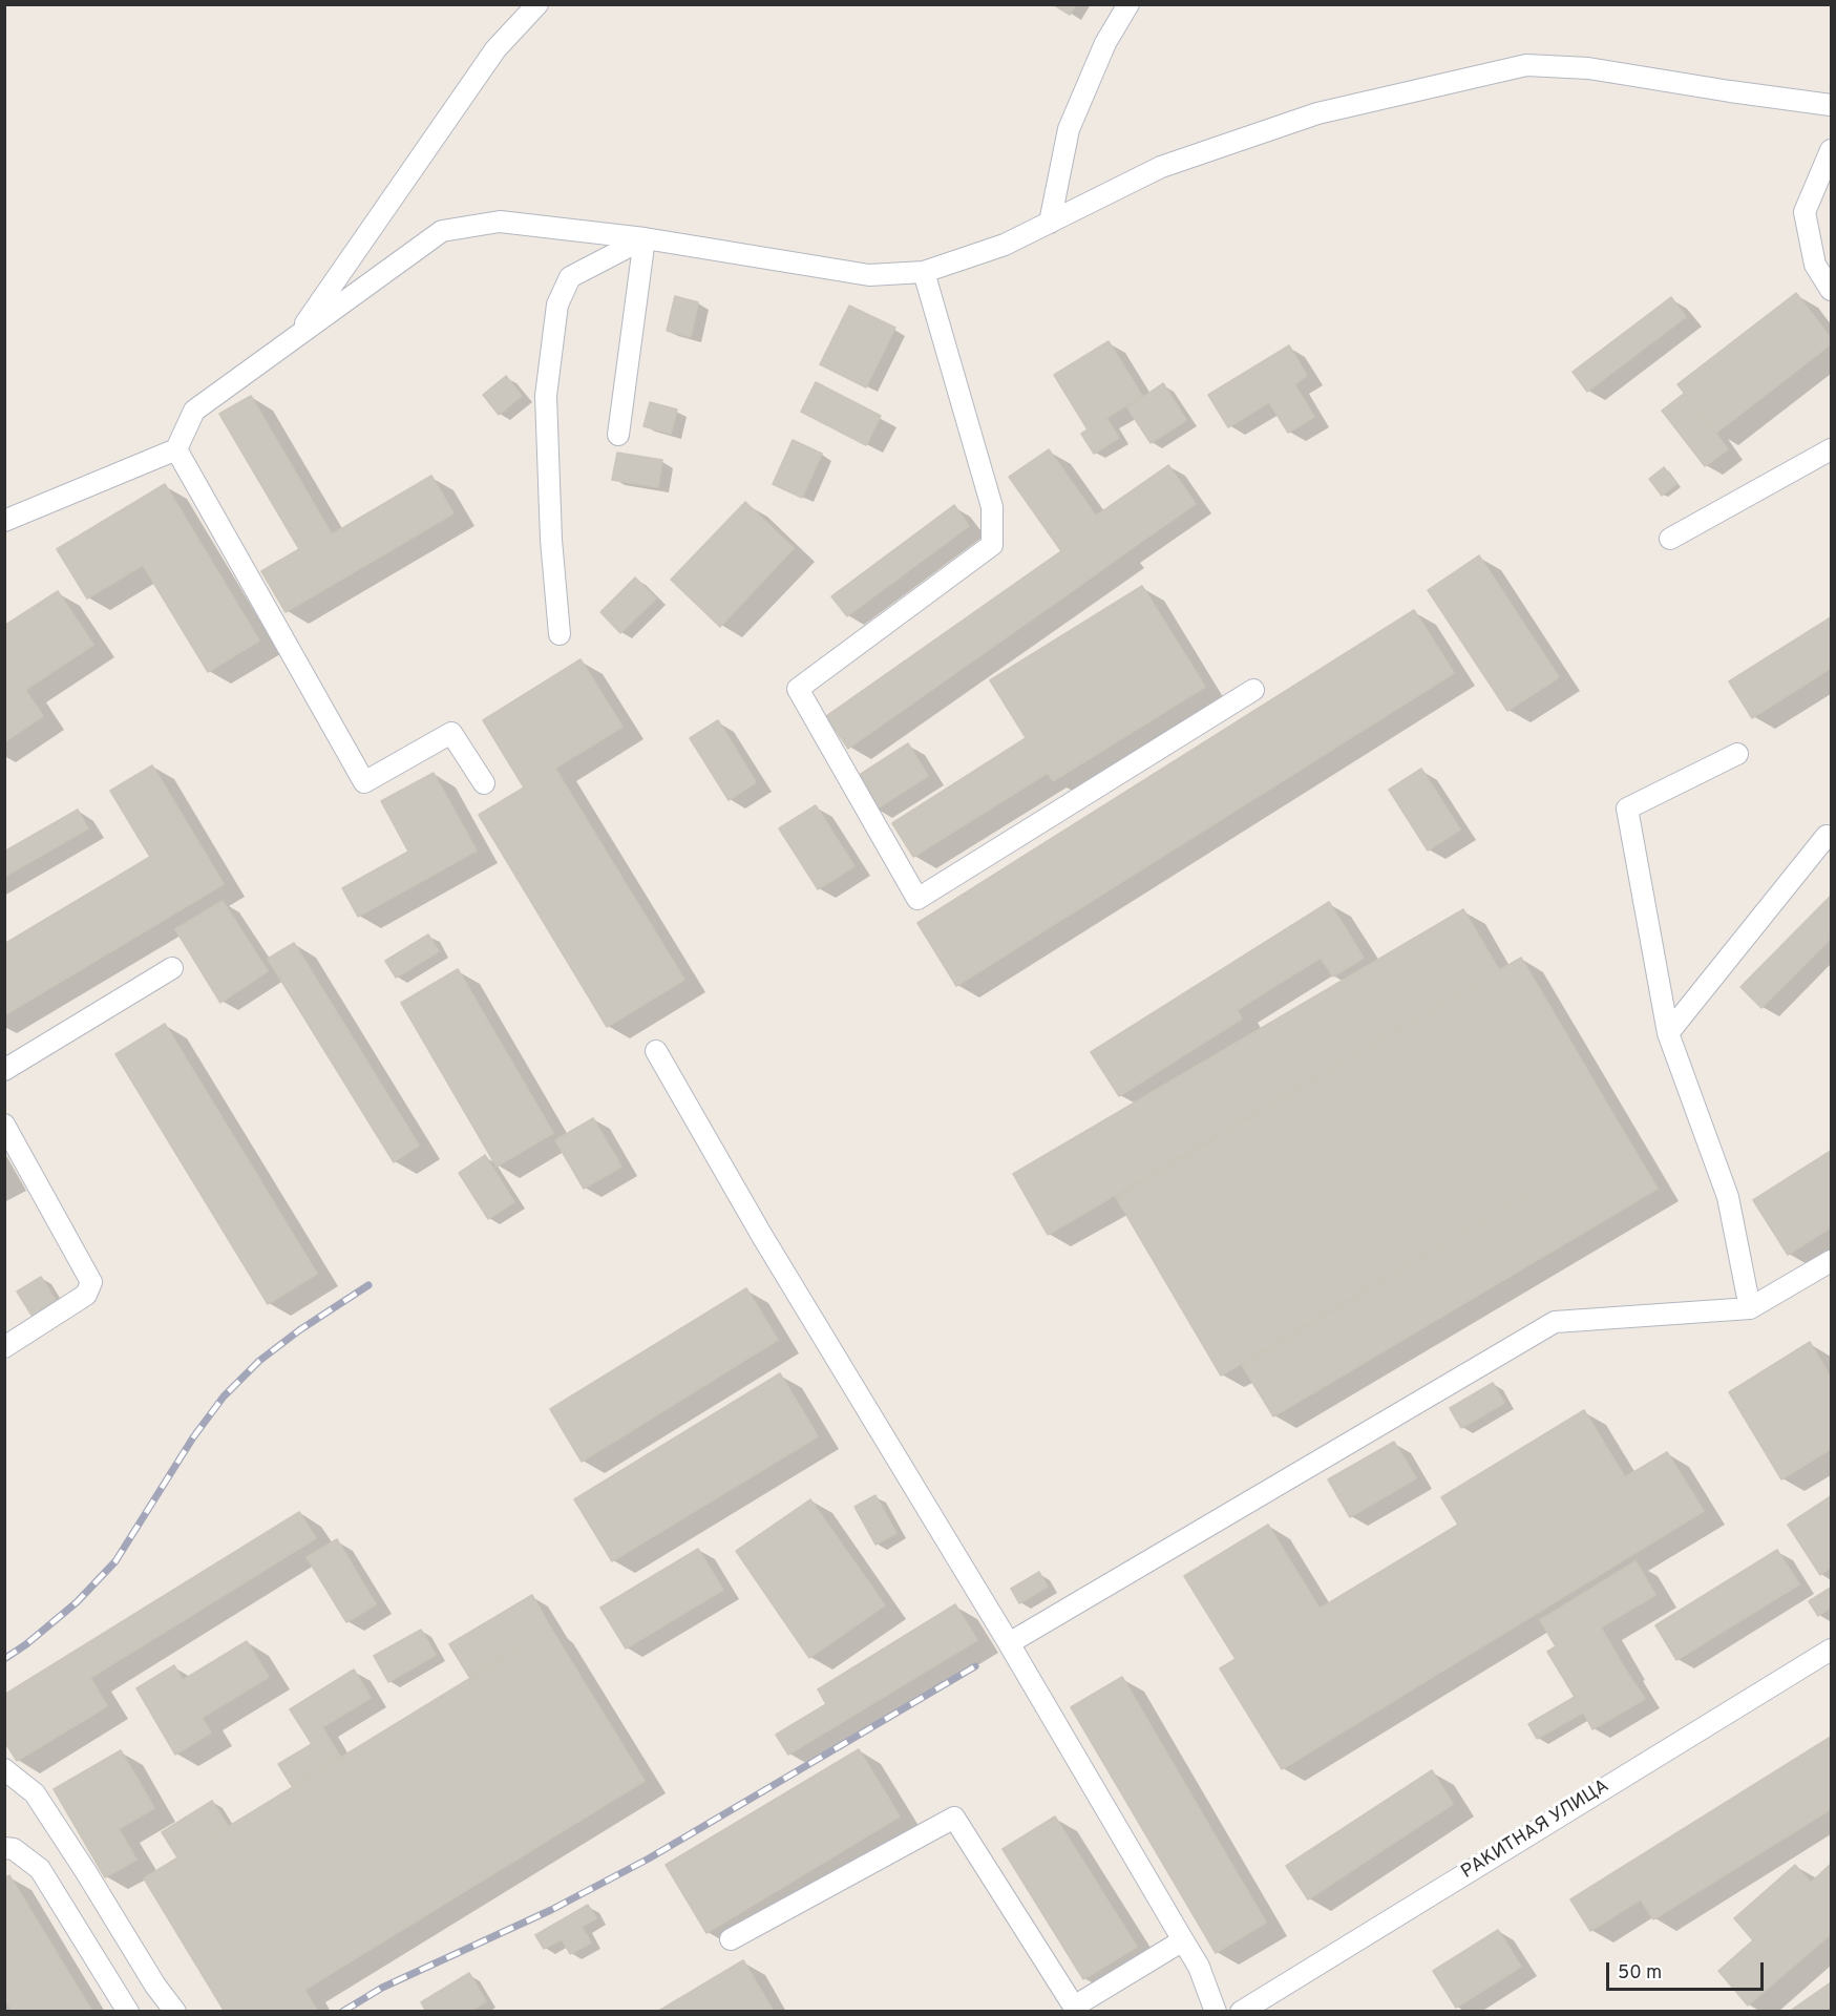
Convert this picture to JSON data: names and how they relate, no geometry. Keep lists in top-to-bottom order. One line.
{"streets":{"street":["РАКИТНАЯ УЛИЦА"]},"scale_bar":"50 m"}
